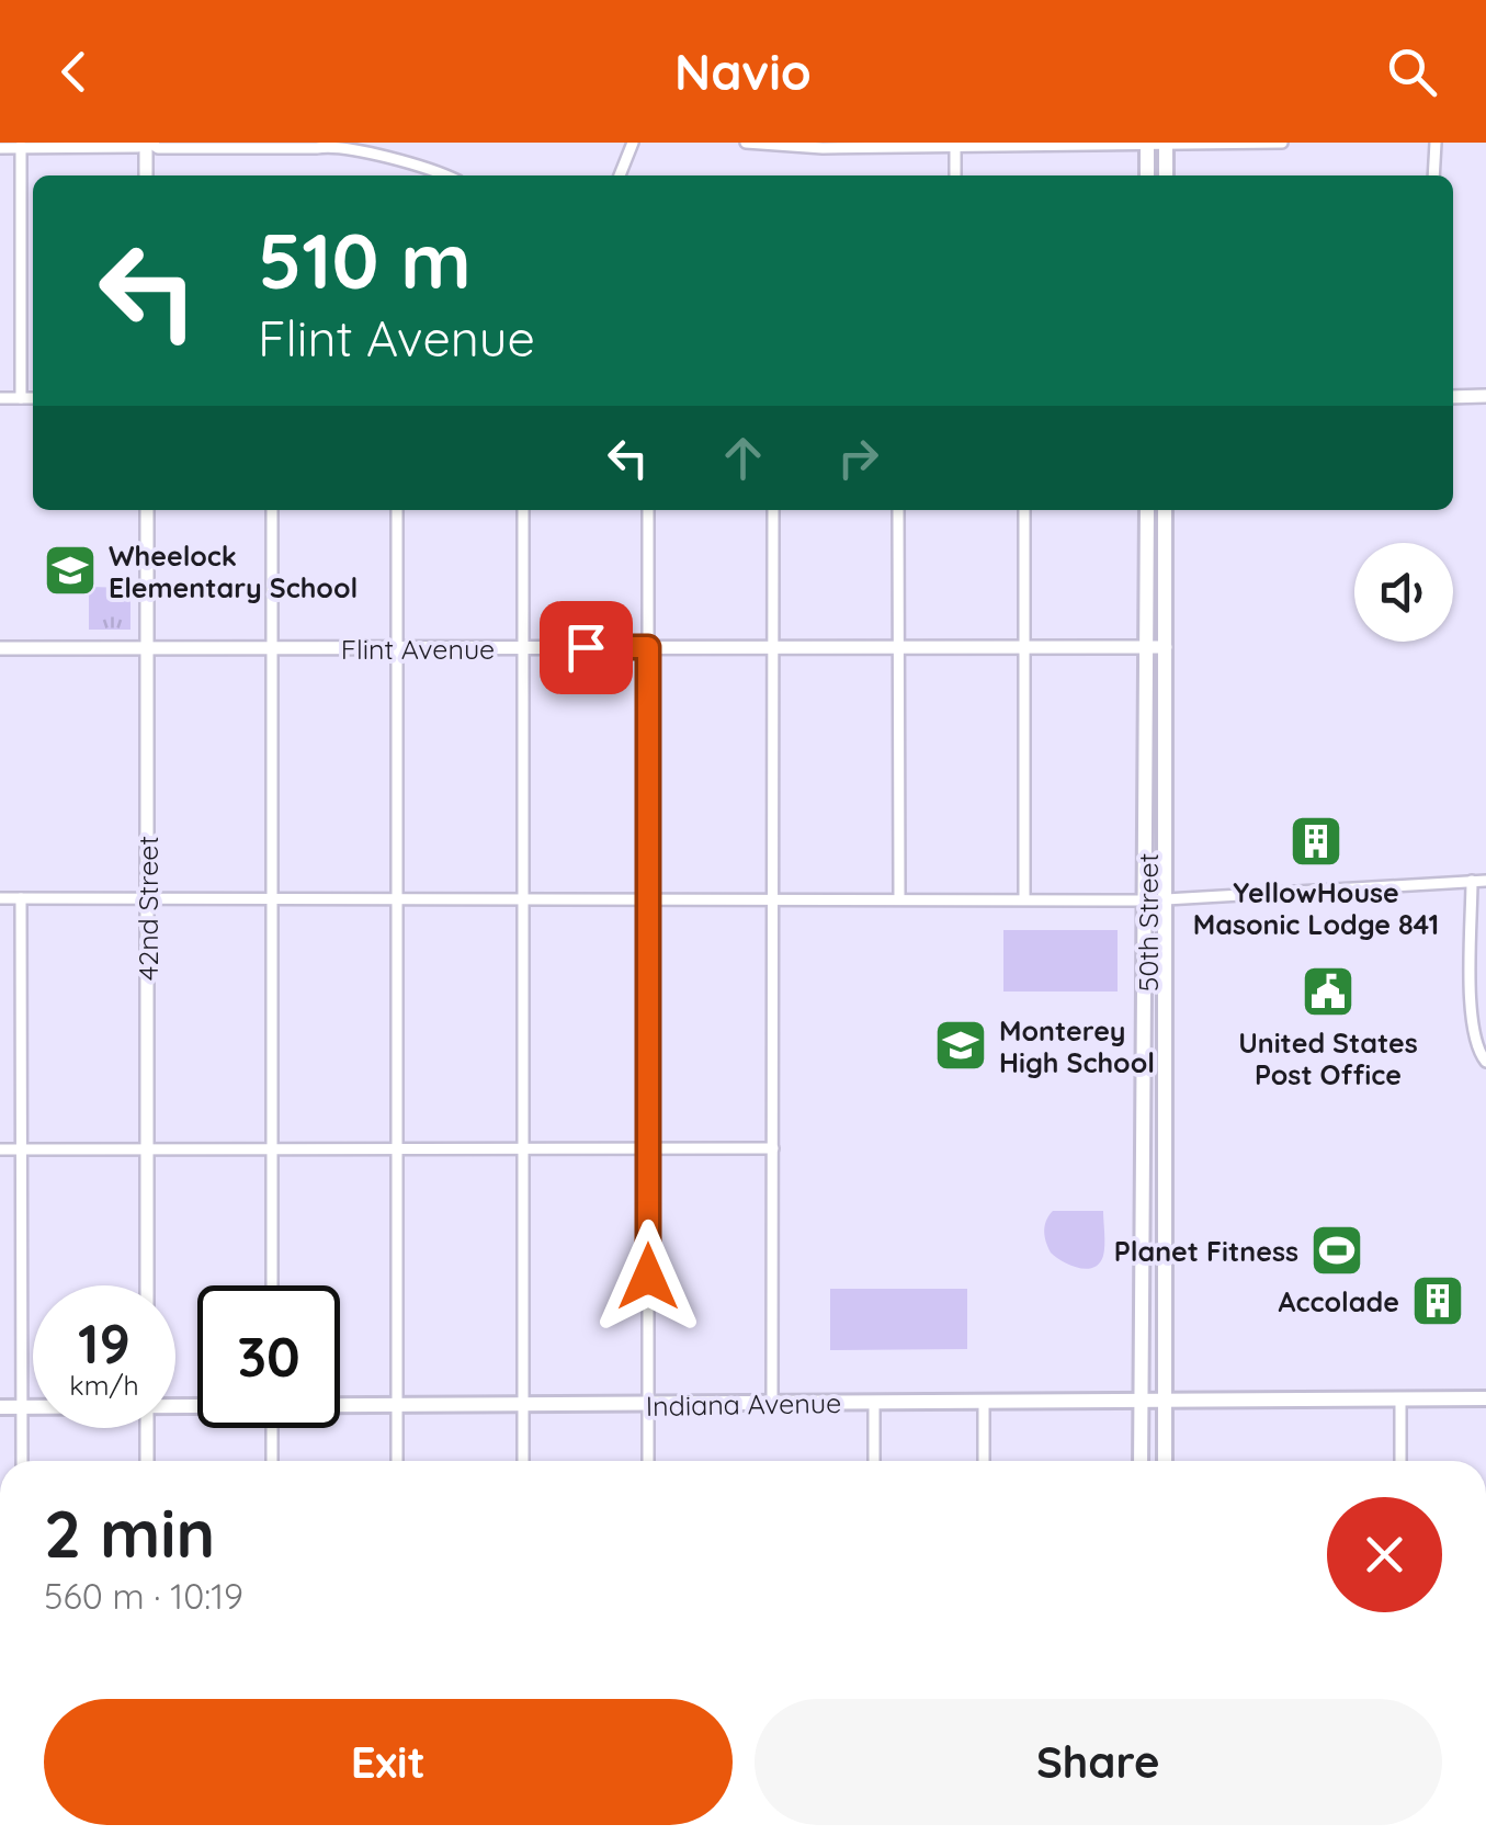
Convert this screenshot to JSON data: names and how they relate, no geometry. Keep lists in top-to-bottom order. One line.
{"streets":{"main road":["50th Street","Indiana Avenue"],"street":["Flint Avenue","42nd Street"]},"crossings":[["Flint Avenue","42nd Street"],["Flint Avenue","50th Street"],["50th Street","Indiana Avenue"]],"places":{"school or university":["Wheelock Elementary School","Monterey High School"],"building":["YellowHouse Masonic Lodge 841","Accolade"],"public building":["United States Post Office"],"sports":["Planet Fitness"]},"page":{"header":"Navio","turn":["510 m","Flint Avenue"],"speed":"19 km/h","limit":"30","heading":["2 min","560 m · 10:19"],"buttons":["Exit","Share"]}}
